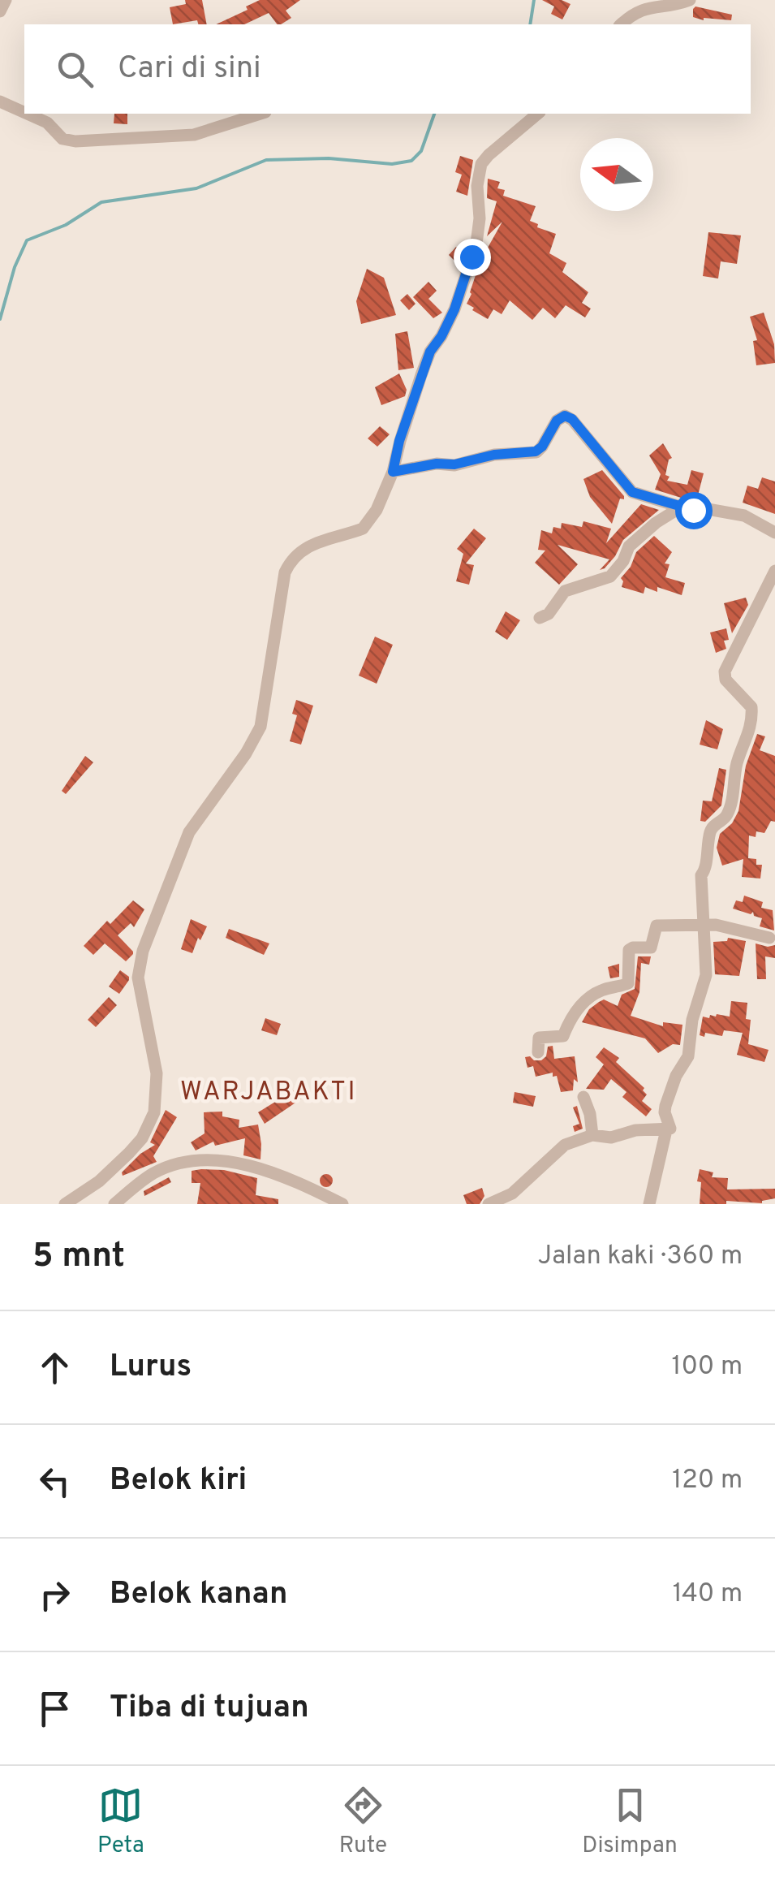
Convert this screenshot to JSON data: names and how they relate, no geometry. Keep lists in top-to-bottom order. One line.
{"districts":["WARJABAKTI"],"north":"left","page":{"search":"Cari di sini","heading":["5 mnt","Jalan kaki · 360 m"],"list":[["Lurus","100 m"],["Belok kiri","120 m"],["Belok kanan","140 m"],"Tiba di tujuan"],"nav":["Peta","Rute","Disimpan"]}}
